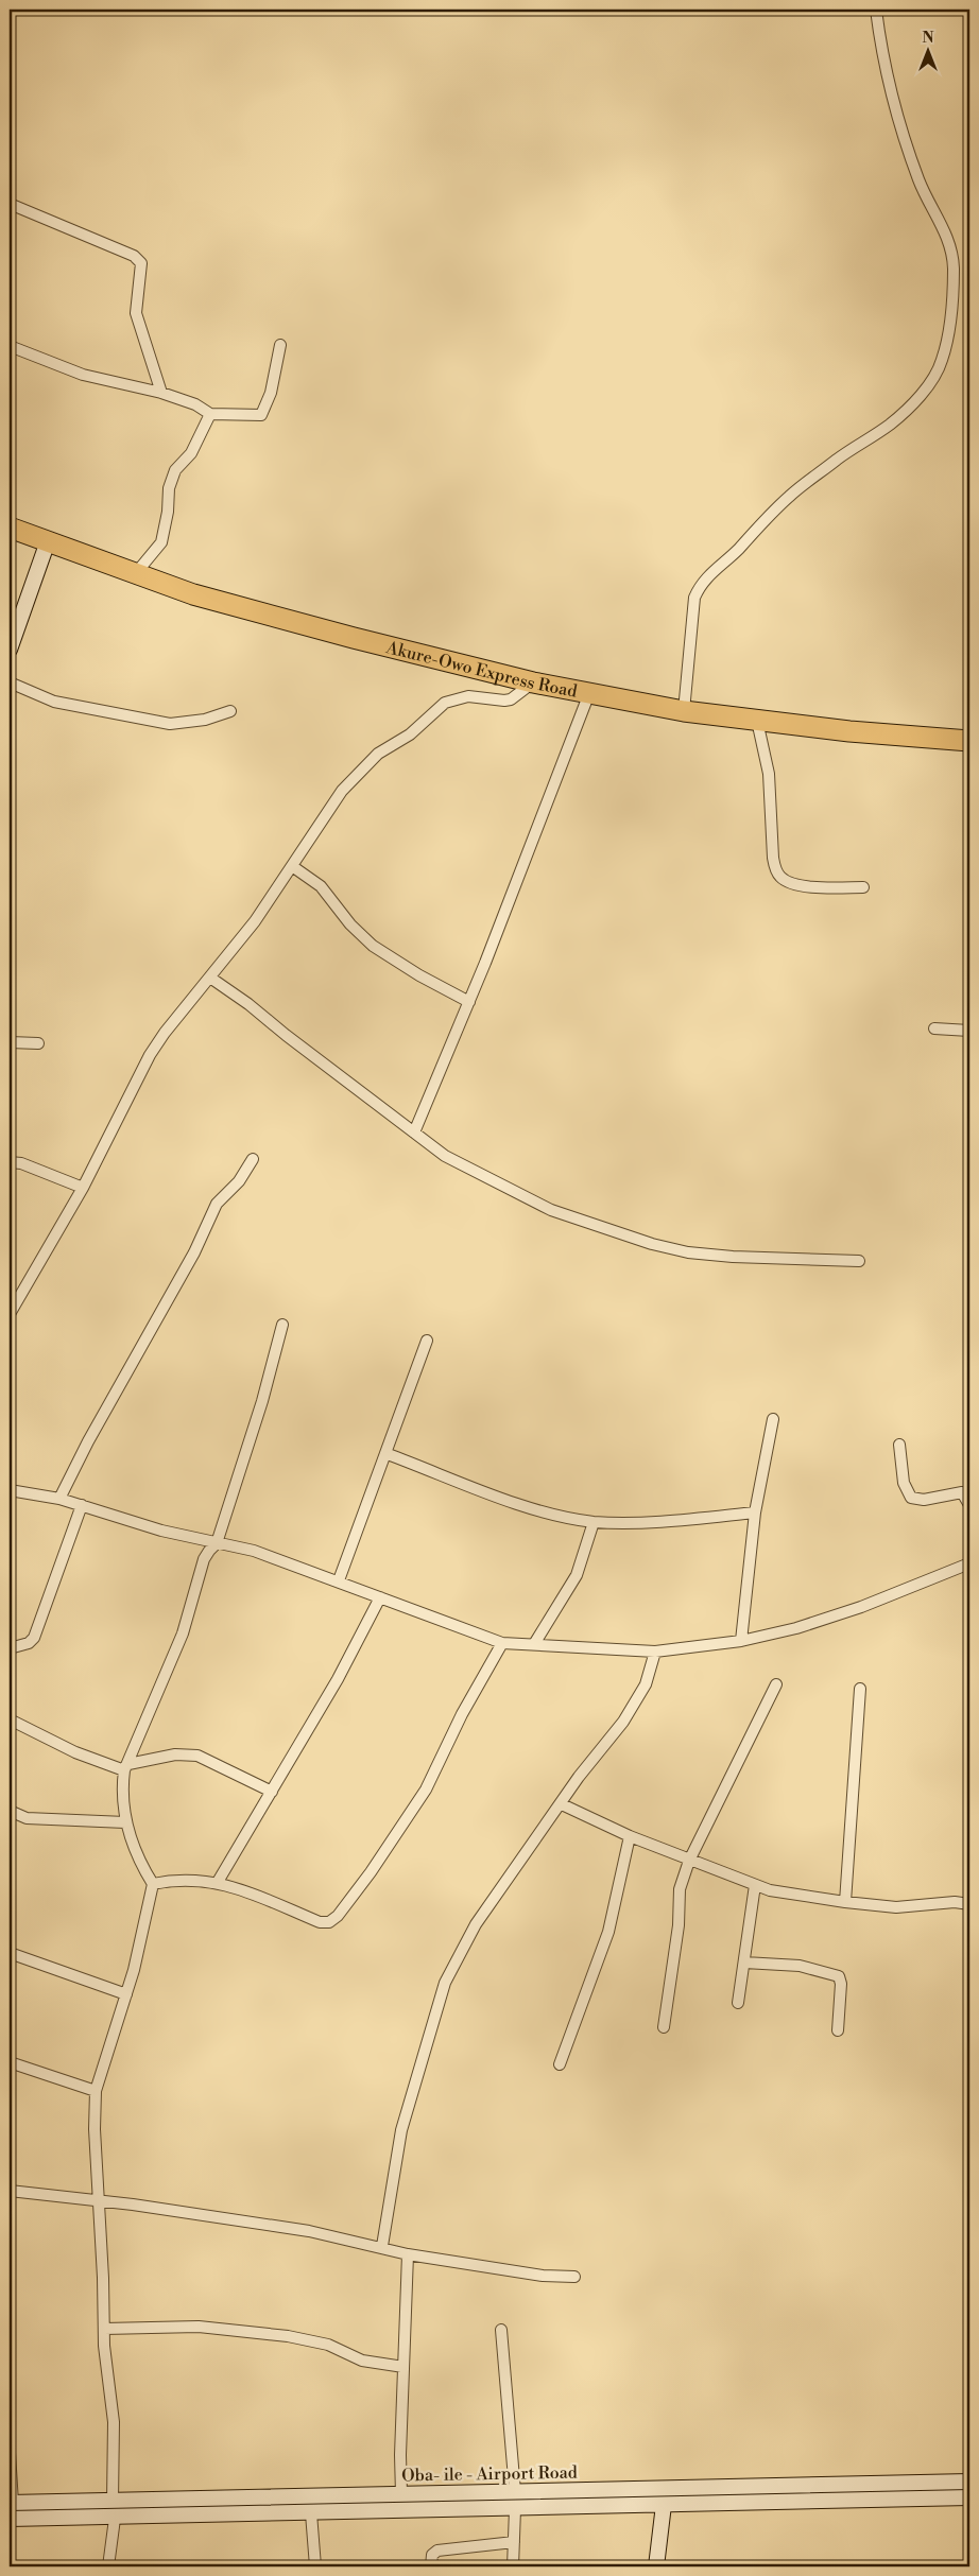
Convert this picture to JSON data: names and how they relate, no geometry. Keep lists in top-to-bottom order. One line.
{"streets":{"highway":["Akure-Owo Express Road"],"main road":["Oba- ile - Airport Road"]},"north":"top"}
